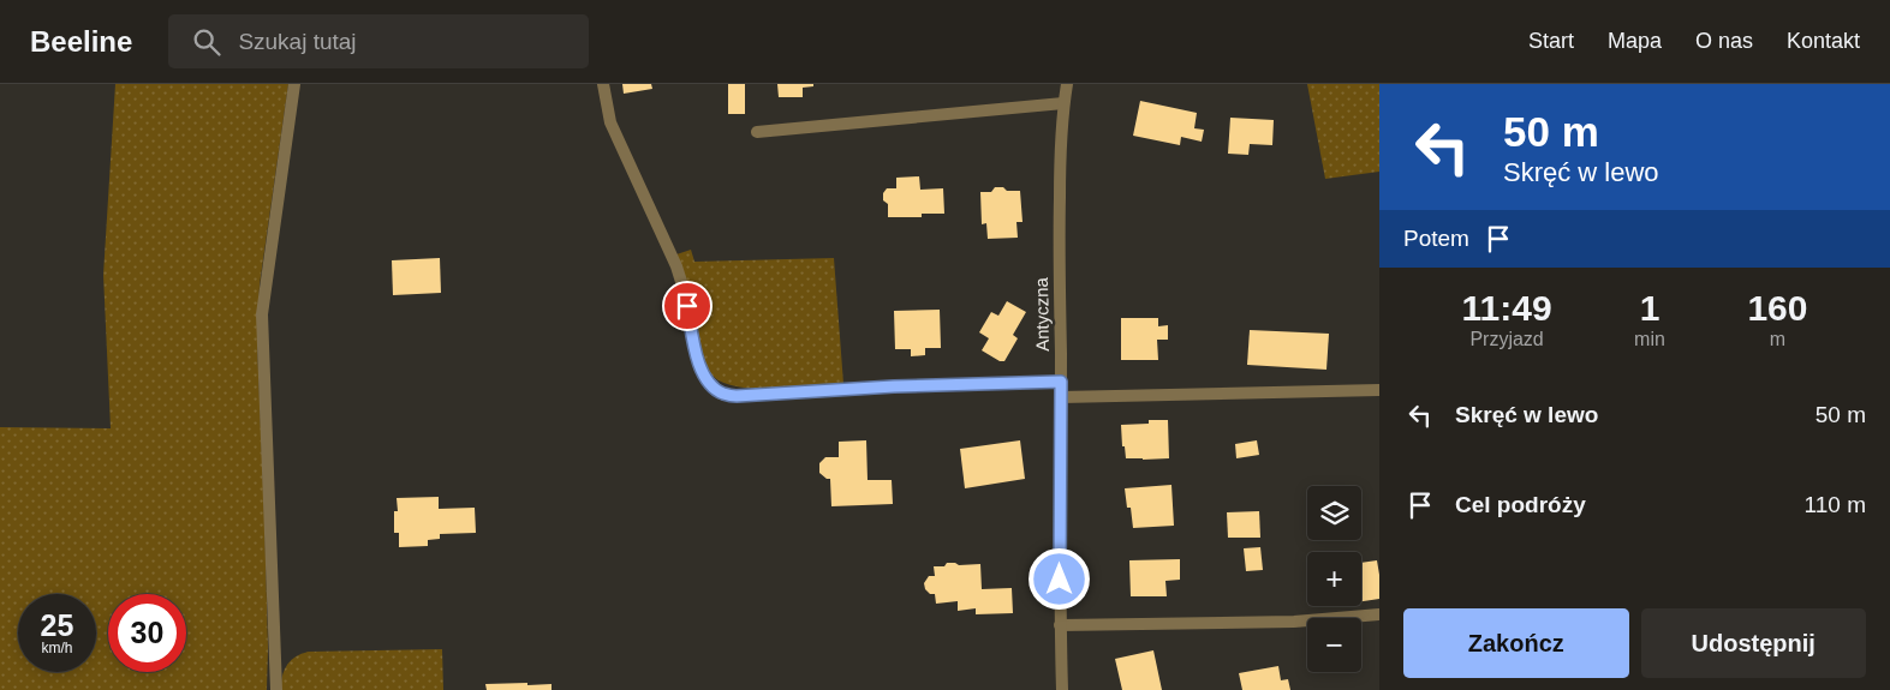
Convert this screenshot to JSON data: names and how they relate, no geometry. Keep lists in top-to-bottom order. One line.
{"streets":{"street":["Antyczna"]},"page":{"header":"Beeline","search":"Szukaj tutaj","nav":["Start","Mapa","O nas","Kontakt"],"turn":["50 m","Skręć w lewo"],"then":"Potem","eta":["11:49","Przyjazd","1","min","160","m"],"list":[{"name":"Skręć w lewo","value":"50 m"},{"name":"Cel podróży","value":"110 m"}],"map_buttons":["+","−"],"speed":"25 km/h","limit":"30","buttons":["Zakończ","Udostępnij"]}}
